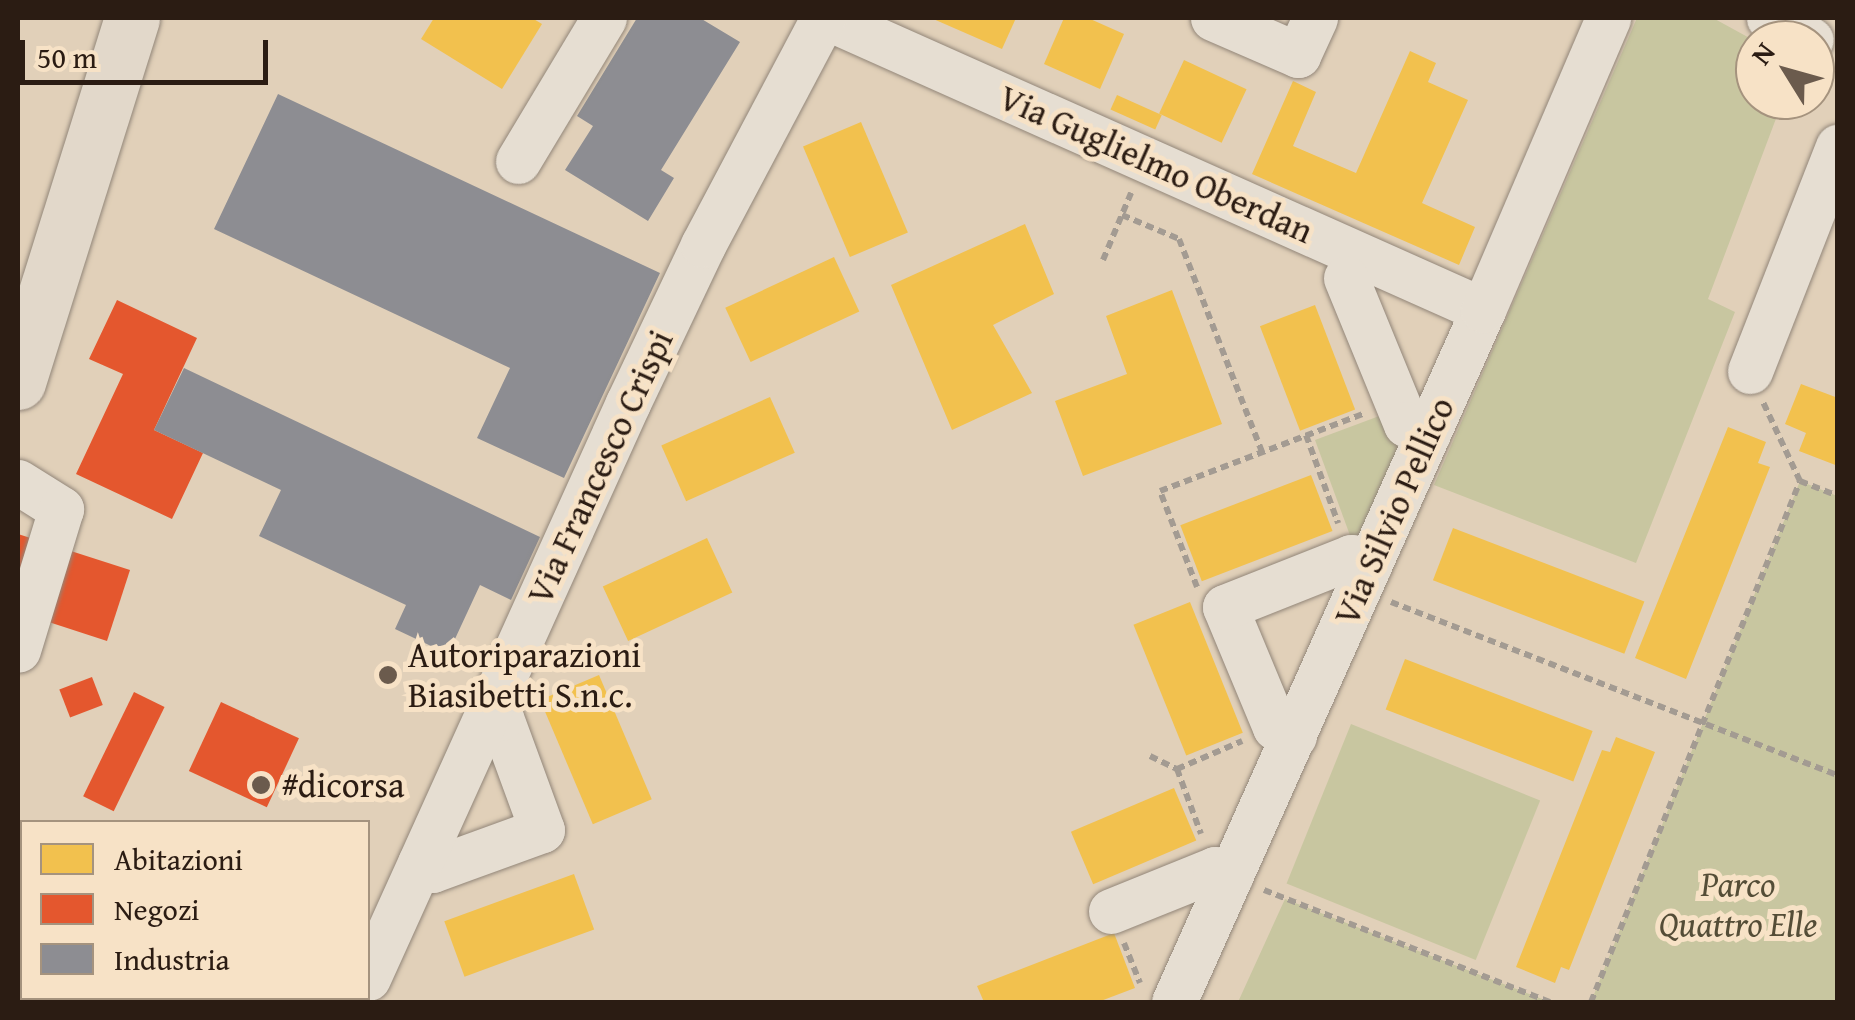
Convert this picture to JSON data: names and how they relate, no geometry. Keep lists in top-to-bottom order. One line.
{"streets":{"street":["Via Guglielmo Oberdan","Via Francesco Crispi","Via Silvio Pellico"]},"crossings":[["Via Guglielmo Oberdan","Via Francesco Crispi"],["Via Guglielmo Oberdan","Via Silvio Pellico"]],"parks":["Parco Quattro Elle"],"places":["Autoriparazioni Biasibetti S.n.c.","#dicorsa"],"legend":["Abitazioni","Negozi","Industria"],"scale_bar":"50 m","north":"top left"}
